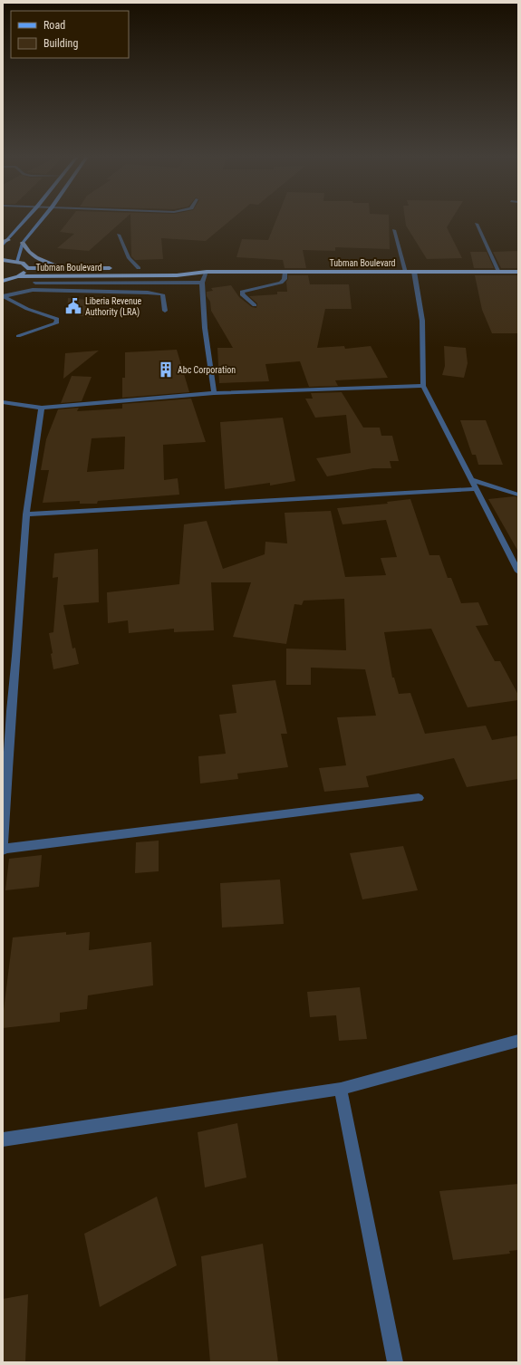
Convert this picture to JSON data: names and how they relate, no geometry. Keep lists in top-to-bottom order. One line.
{"streets":{"highway":["Tubman Boulevard"]},"places":{"public building":["Liberia Revenue Authority (LRA)"],"building":["Abc Corporation"]},"legend":["Road","Building"]}
